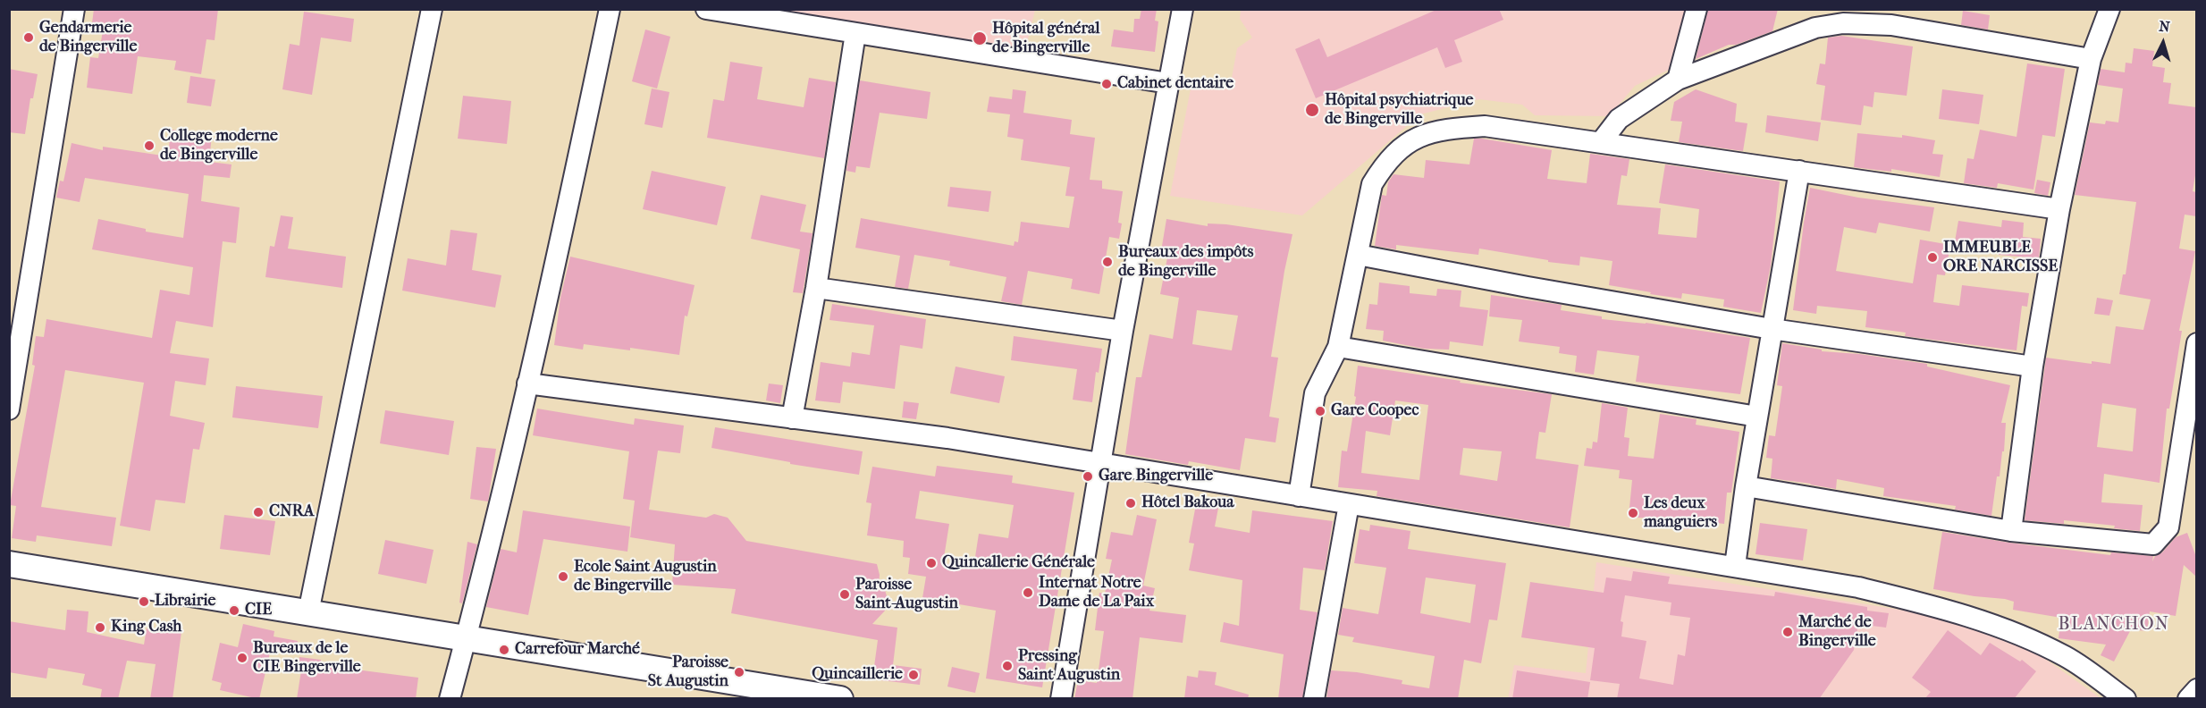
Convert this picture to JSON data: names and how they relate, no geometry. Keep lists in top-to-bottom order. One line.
{"districts":["BLANCHON"],"places":["Gendarmerie de Bingerville","Hôpital général de Bingerville","Cabinet dentaire","Hôpital psychiatrique de Bingerville","College moderne de Bingerville","IMMEUBLE ORE NARCISSE","Bureaux des impôts de Bingerville","Gare Coopec","Gare Bingerville","Hôtel Bakoua","CNRA","Les deux manguiers","Quincallerie Générale","Ecole Saint Augustin de Bingerville","Internat Notre Dame de La Paix","Paroisse Saint-Augustin","Librairie","CIE","King Cash","Marché de Bingerville","Carrefour Marché","Bureaux de le CIE Bingerville","Pressing Saint Augustin","Paroisse St Augustin","Quincaillerie"],"north":"top"}
